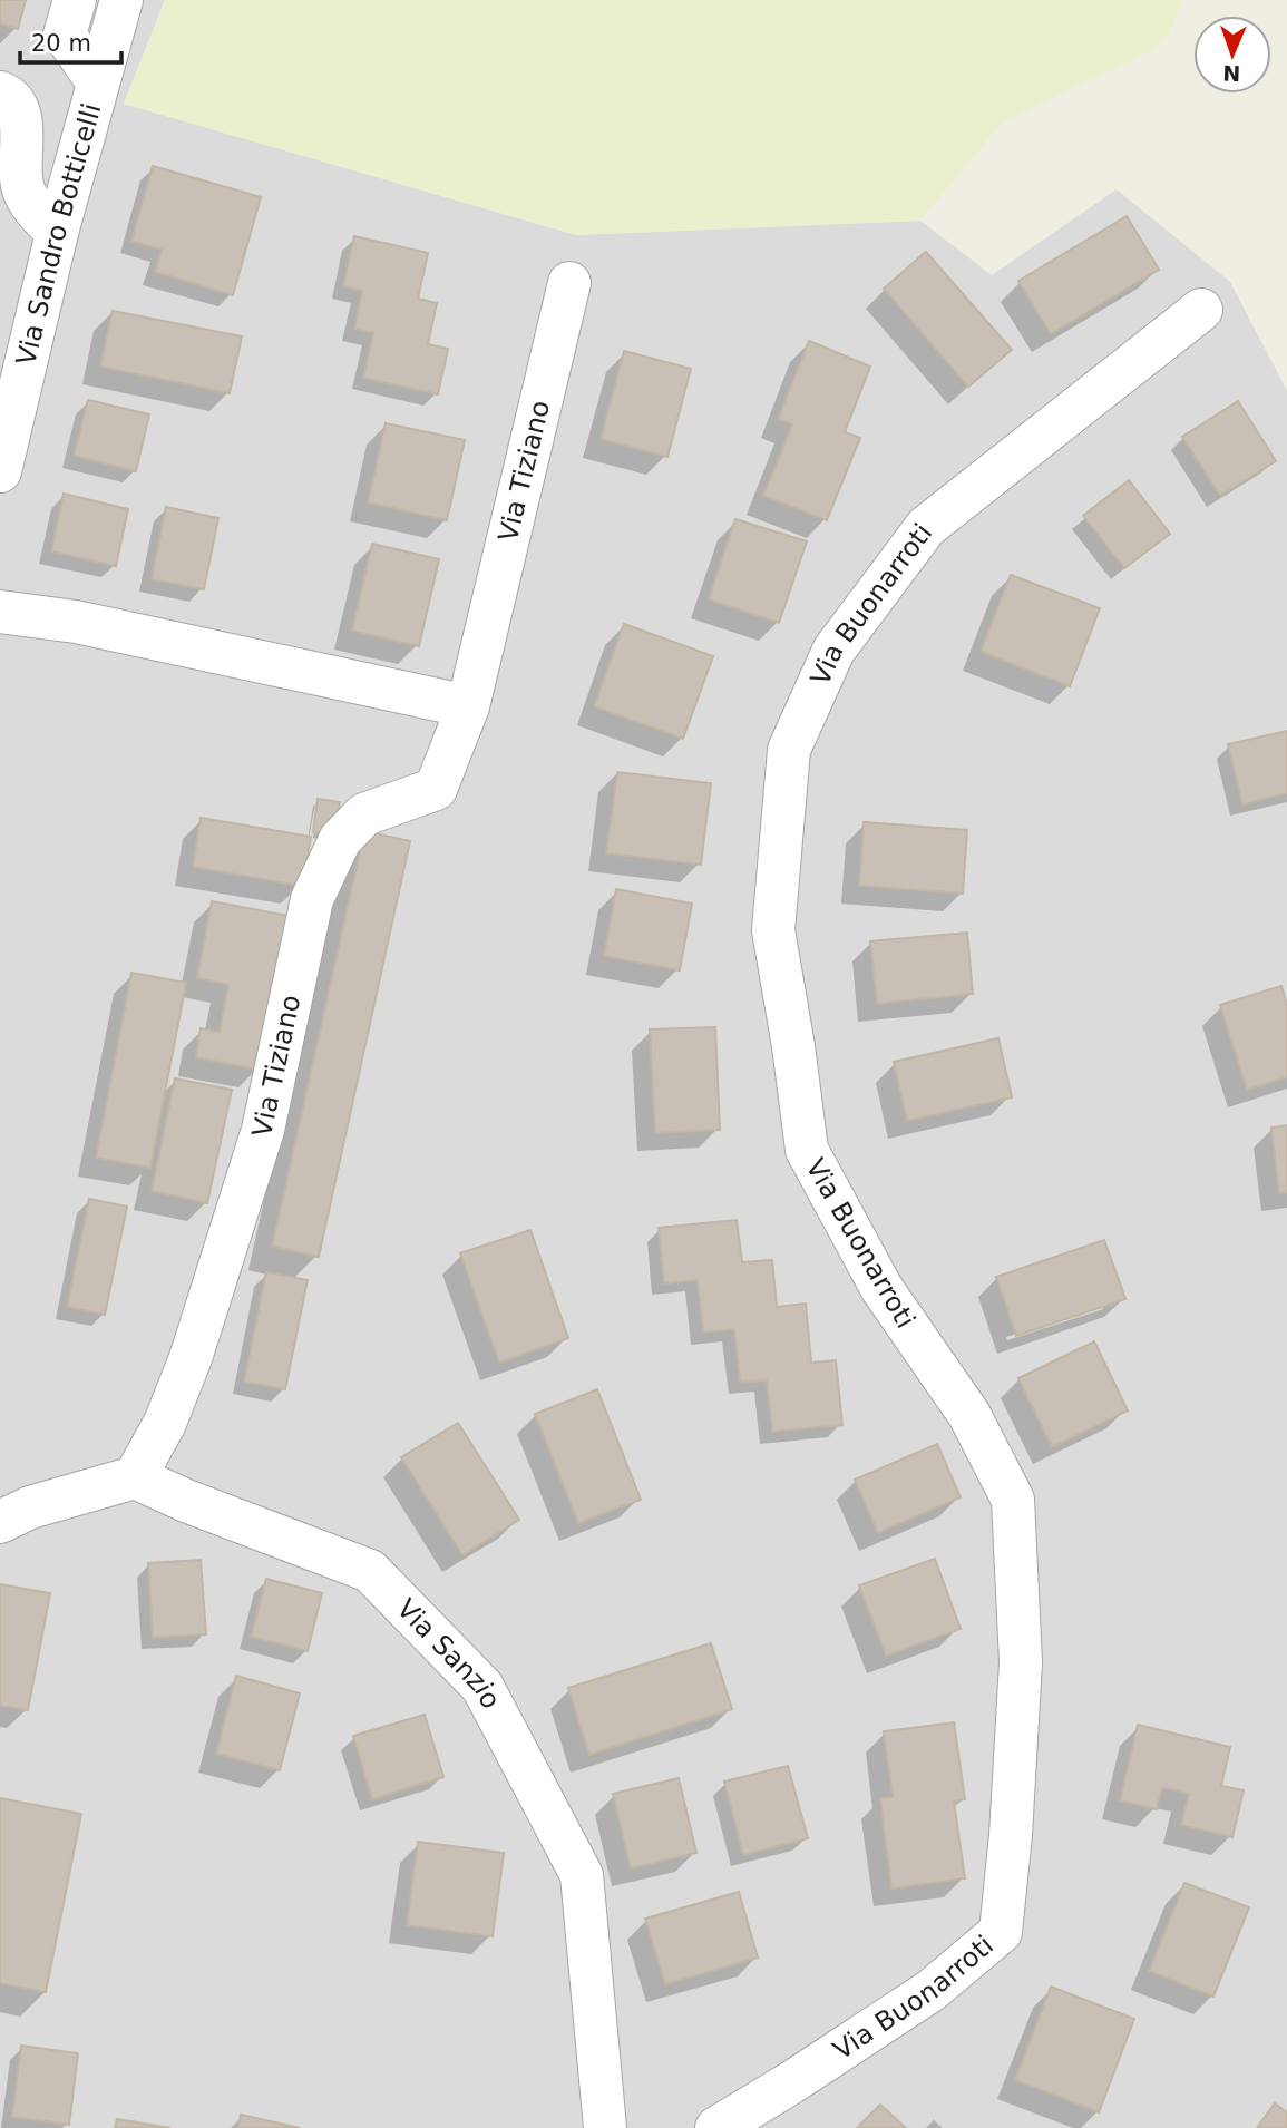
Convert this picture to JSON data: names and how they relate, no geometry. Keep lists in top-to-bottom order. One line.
{"streets":{"street":["Via Sandro Botticelli","Via Tiziano","Via Buonarroti","Via Sanzio"]},"crossings":[["Via Tiziano","Via Sanzio"]],"scale_bar":"20 m","north":"bottom"}
